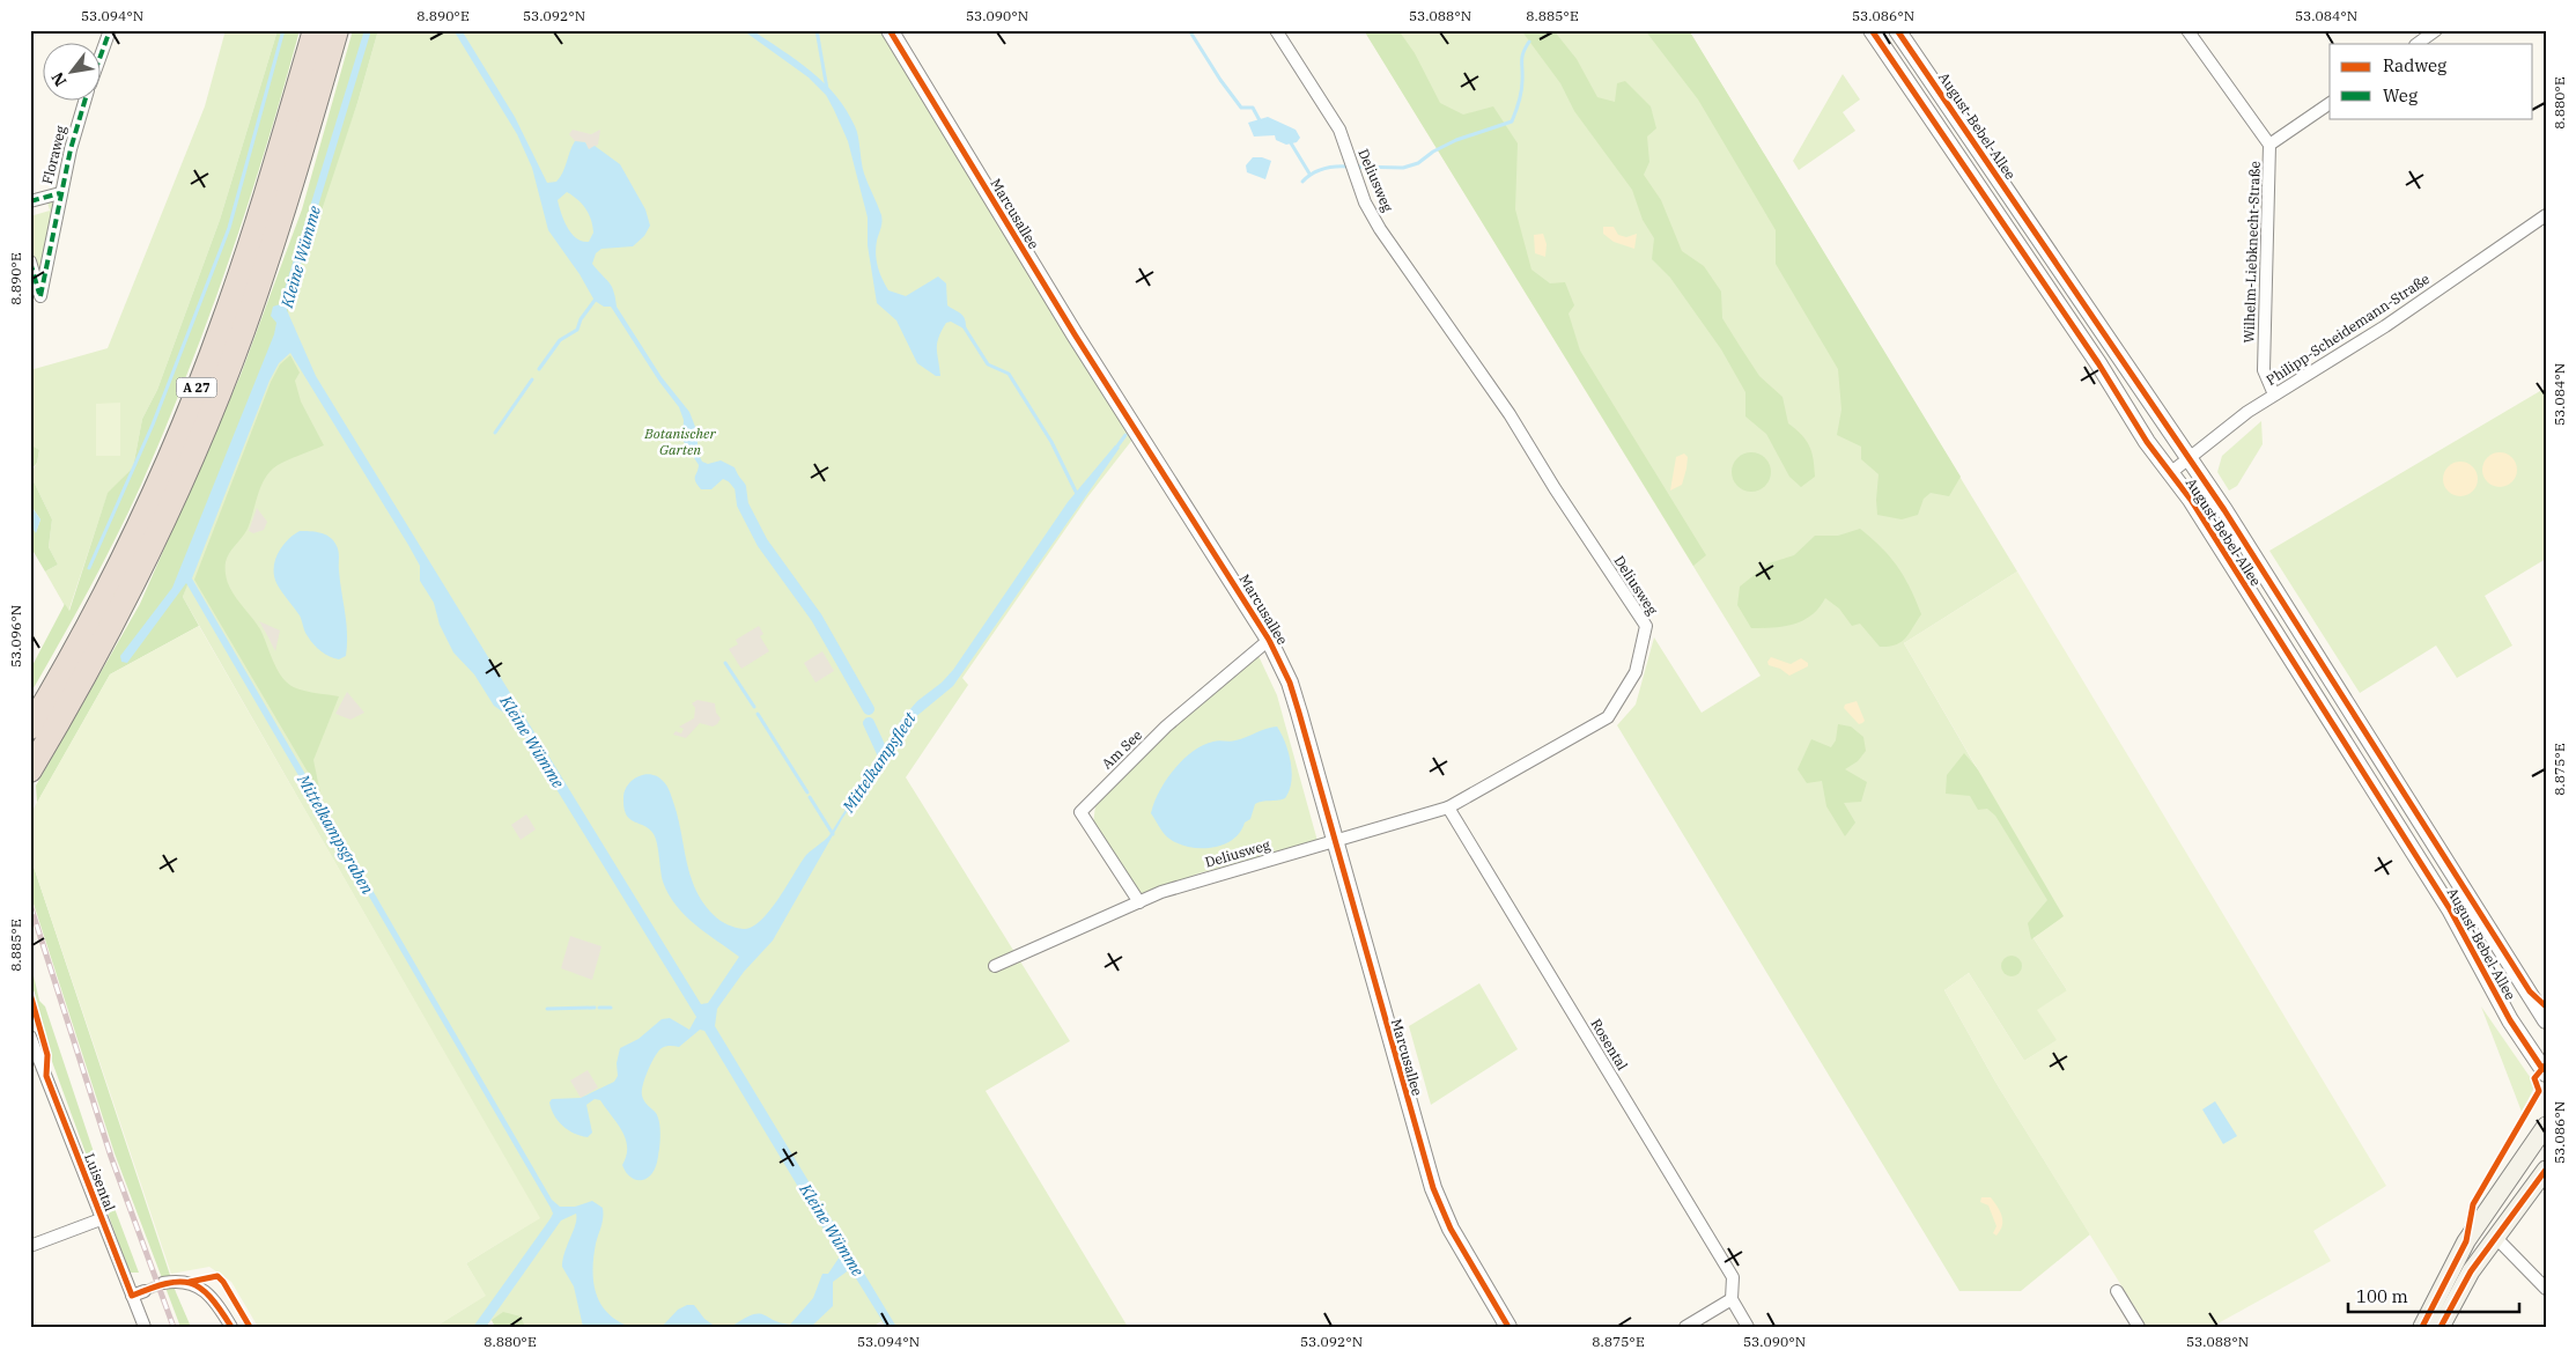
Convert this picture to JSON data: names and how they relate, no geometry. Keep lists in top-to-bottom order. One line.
{"streets":{"highway":["A 27"],"street":["August-Bebel-Allee","Floraweg","Deliusweg","Marcusallee","Wilhelm-Liebknecht-Straße","Philipp-Scheidemann-Straße","Am See","Rosental","Luisental"]},"crossings":[["August-Bebel-Allee","Philipp-Scheidemann-Straße"],["Deliusweg","Marcusallee"],["Deliusweg","Am See"],["Deliusweg","Rosental"],["Marcusallee","Am See"],["Wilhelm-Liebknecht-Straße","Philipp-Scheidemann-Straße"]],"water":["Kleine Wümme","Mittelkampsfleet","Mittelkampsgraben"],"parks":["Botanischer Garten"],"legend":["Radweg","Weg"],"scale_bar":"100 m","north":"bottom left","coordinates":["53.094°N","8.890°E","53.092°N","53.090°N","53.088°N","8.885°E","53.086°N","53.084°N","8.880°E","53.096°N","8.875°E"]}
